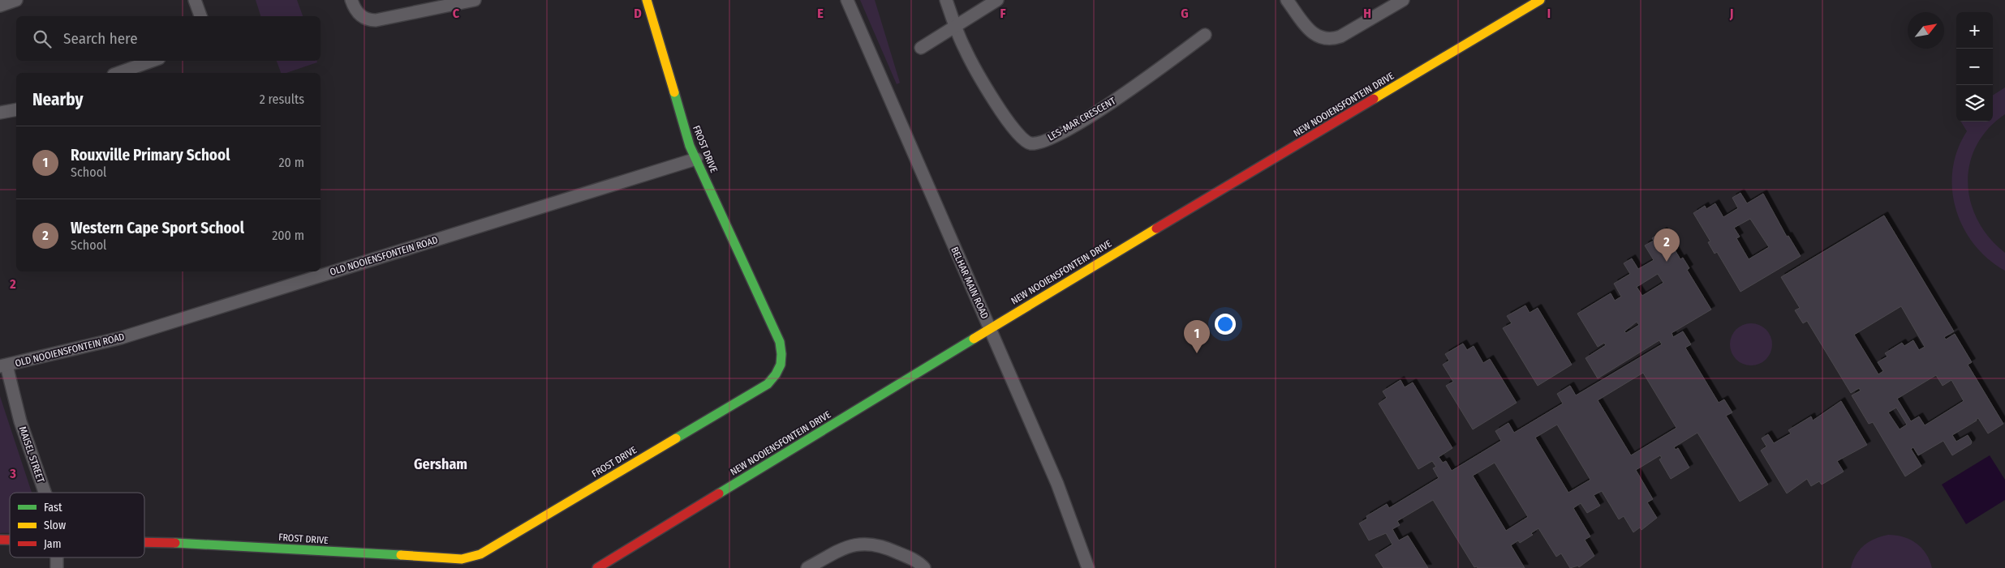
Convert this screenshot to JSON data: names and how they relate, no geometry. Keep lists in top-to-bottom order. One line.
{"streets":{"street":["NEW NOOIENSFONTEIN DRIVE","LES-MAR CRESCENT","FROST DRIVE","OLD NOOIENSFONTEIN ROAD","BELHAR MAIN ROAD","MAISEL STREET"]},"crossings":[["NEW NOOIENSFONTEIN DRIVE","BELHAR MAIN ROAD"],["FROST DRIVE","OLD NOOIENSFONTEIN ROAD"],["OLD NOOIENSFONTEIN ROAD","MAISEL STREET"]],"districts":["Gersham"],"legend":["Fast","Slow","Jam"],"north":"top right","page":{"map_buttons":["+","−"],"search":"Search here","heading":["Nearby","2 results"],"list":[{"mark":"1","name":"Rouxville Primary School","note":"School","value":"20 m"},{"mark":"2","name":"Western Cape Sport School","note":"School","value":"200 m"}],"pins":["2","1"]},"grid":{"columns":["C","D","E","F","G","H","I","J"],"rows":["2","3"]}}
